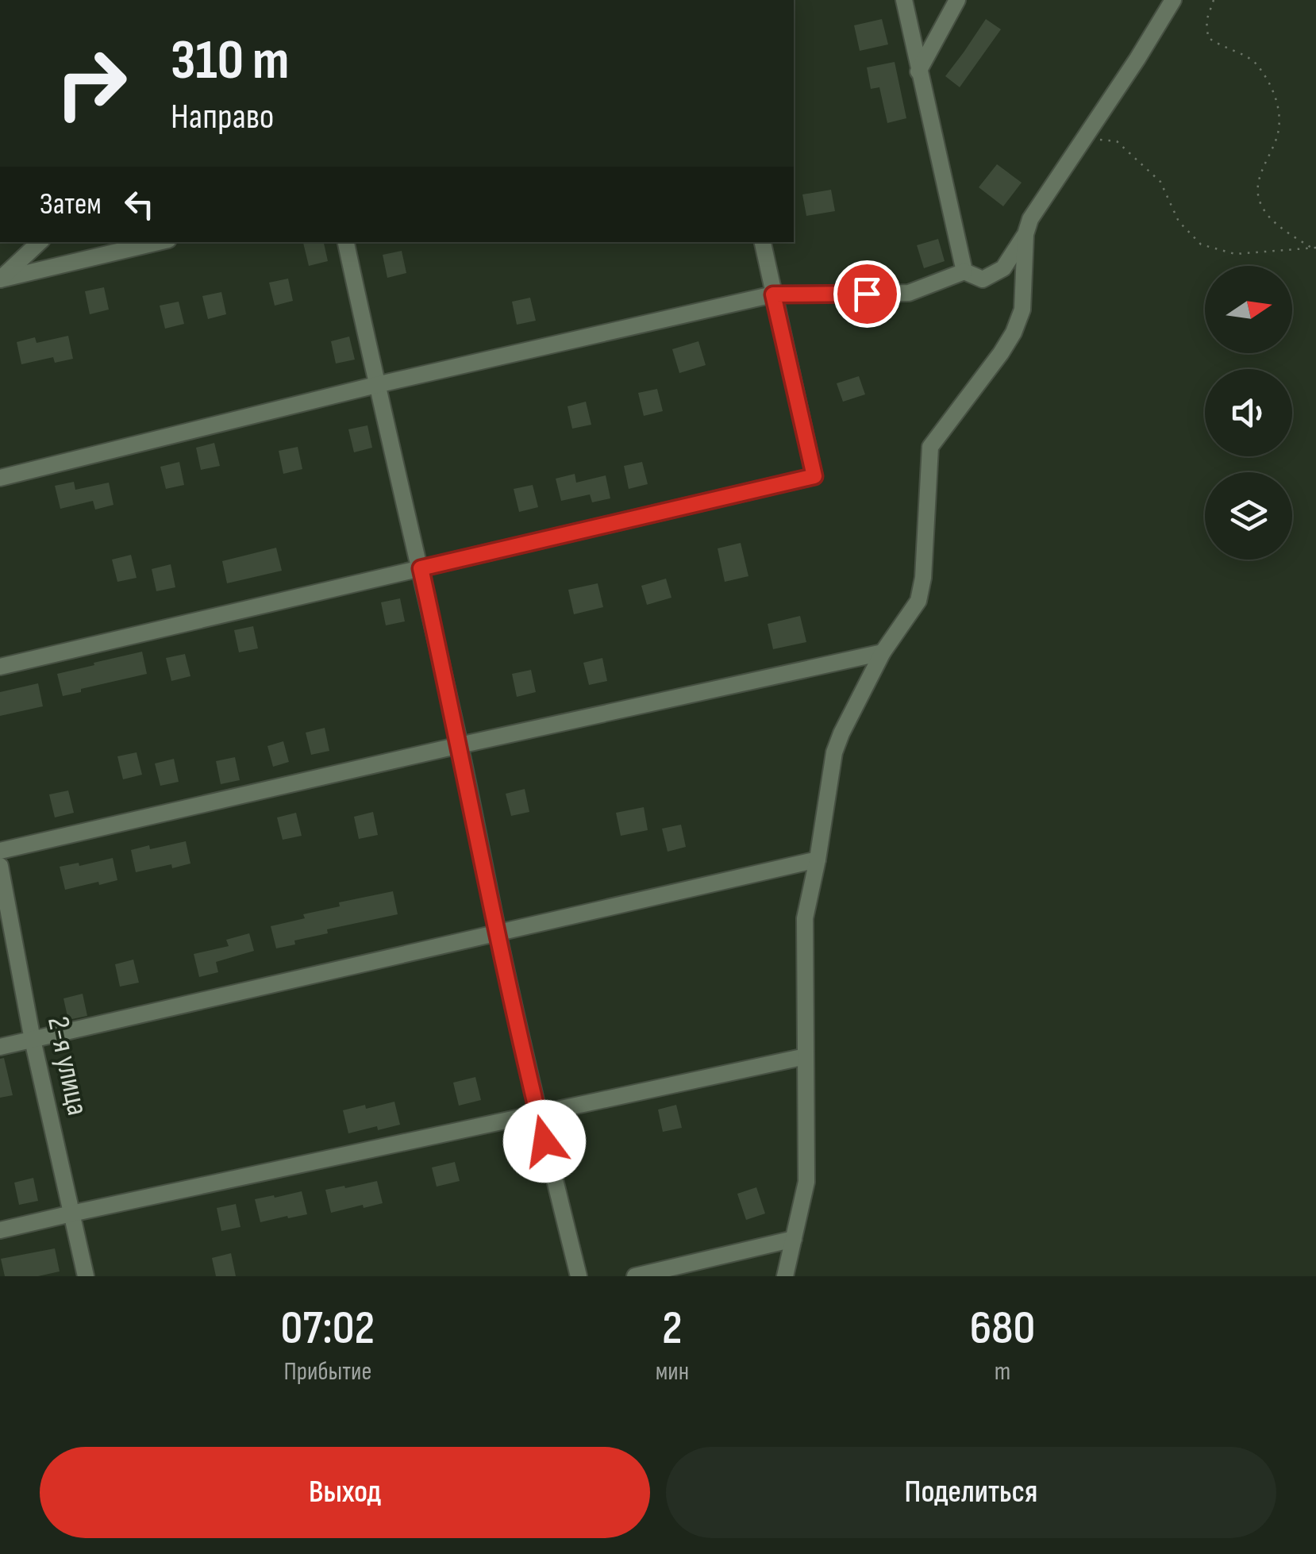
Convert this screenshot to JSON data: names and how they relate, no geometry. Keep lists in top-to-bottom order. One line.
{"streets":{"street":["2-я улица"]},"north":"right","page":{"turn":["310 m","Направо"],"then":"Затем","eta":["07:02","Прибытие","2","мин","680","m"],"buttons":["Выход","Поделиться"]}}
